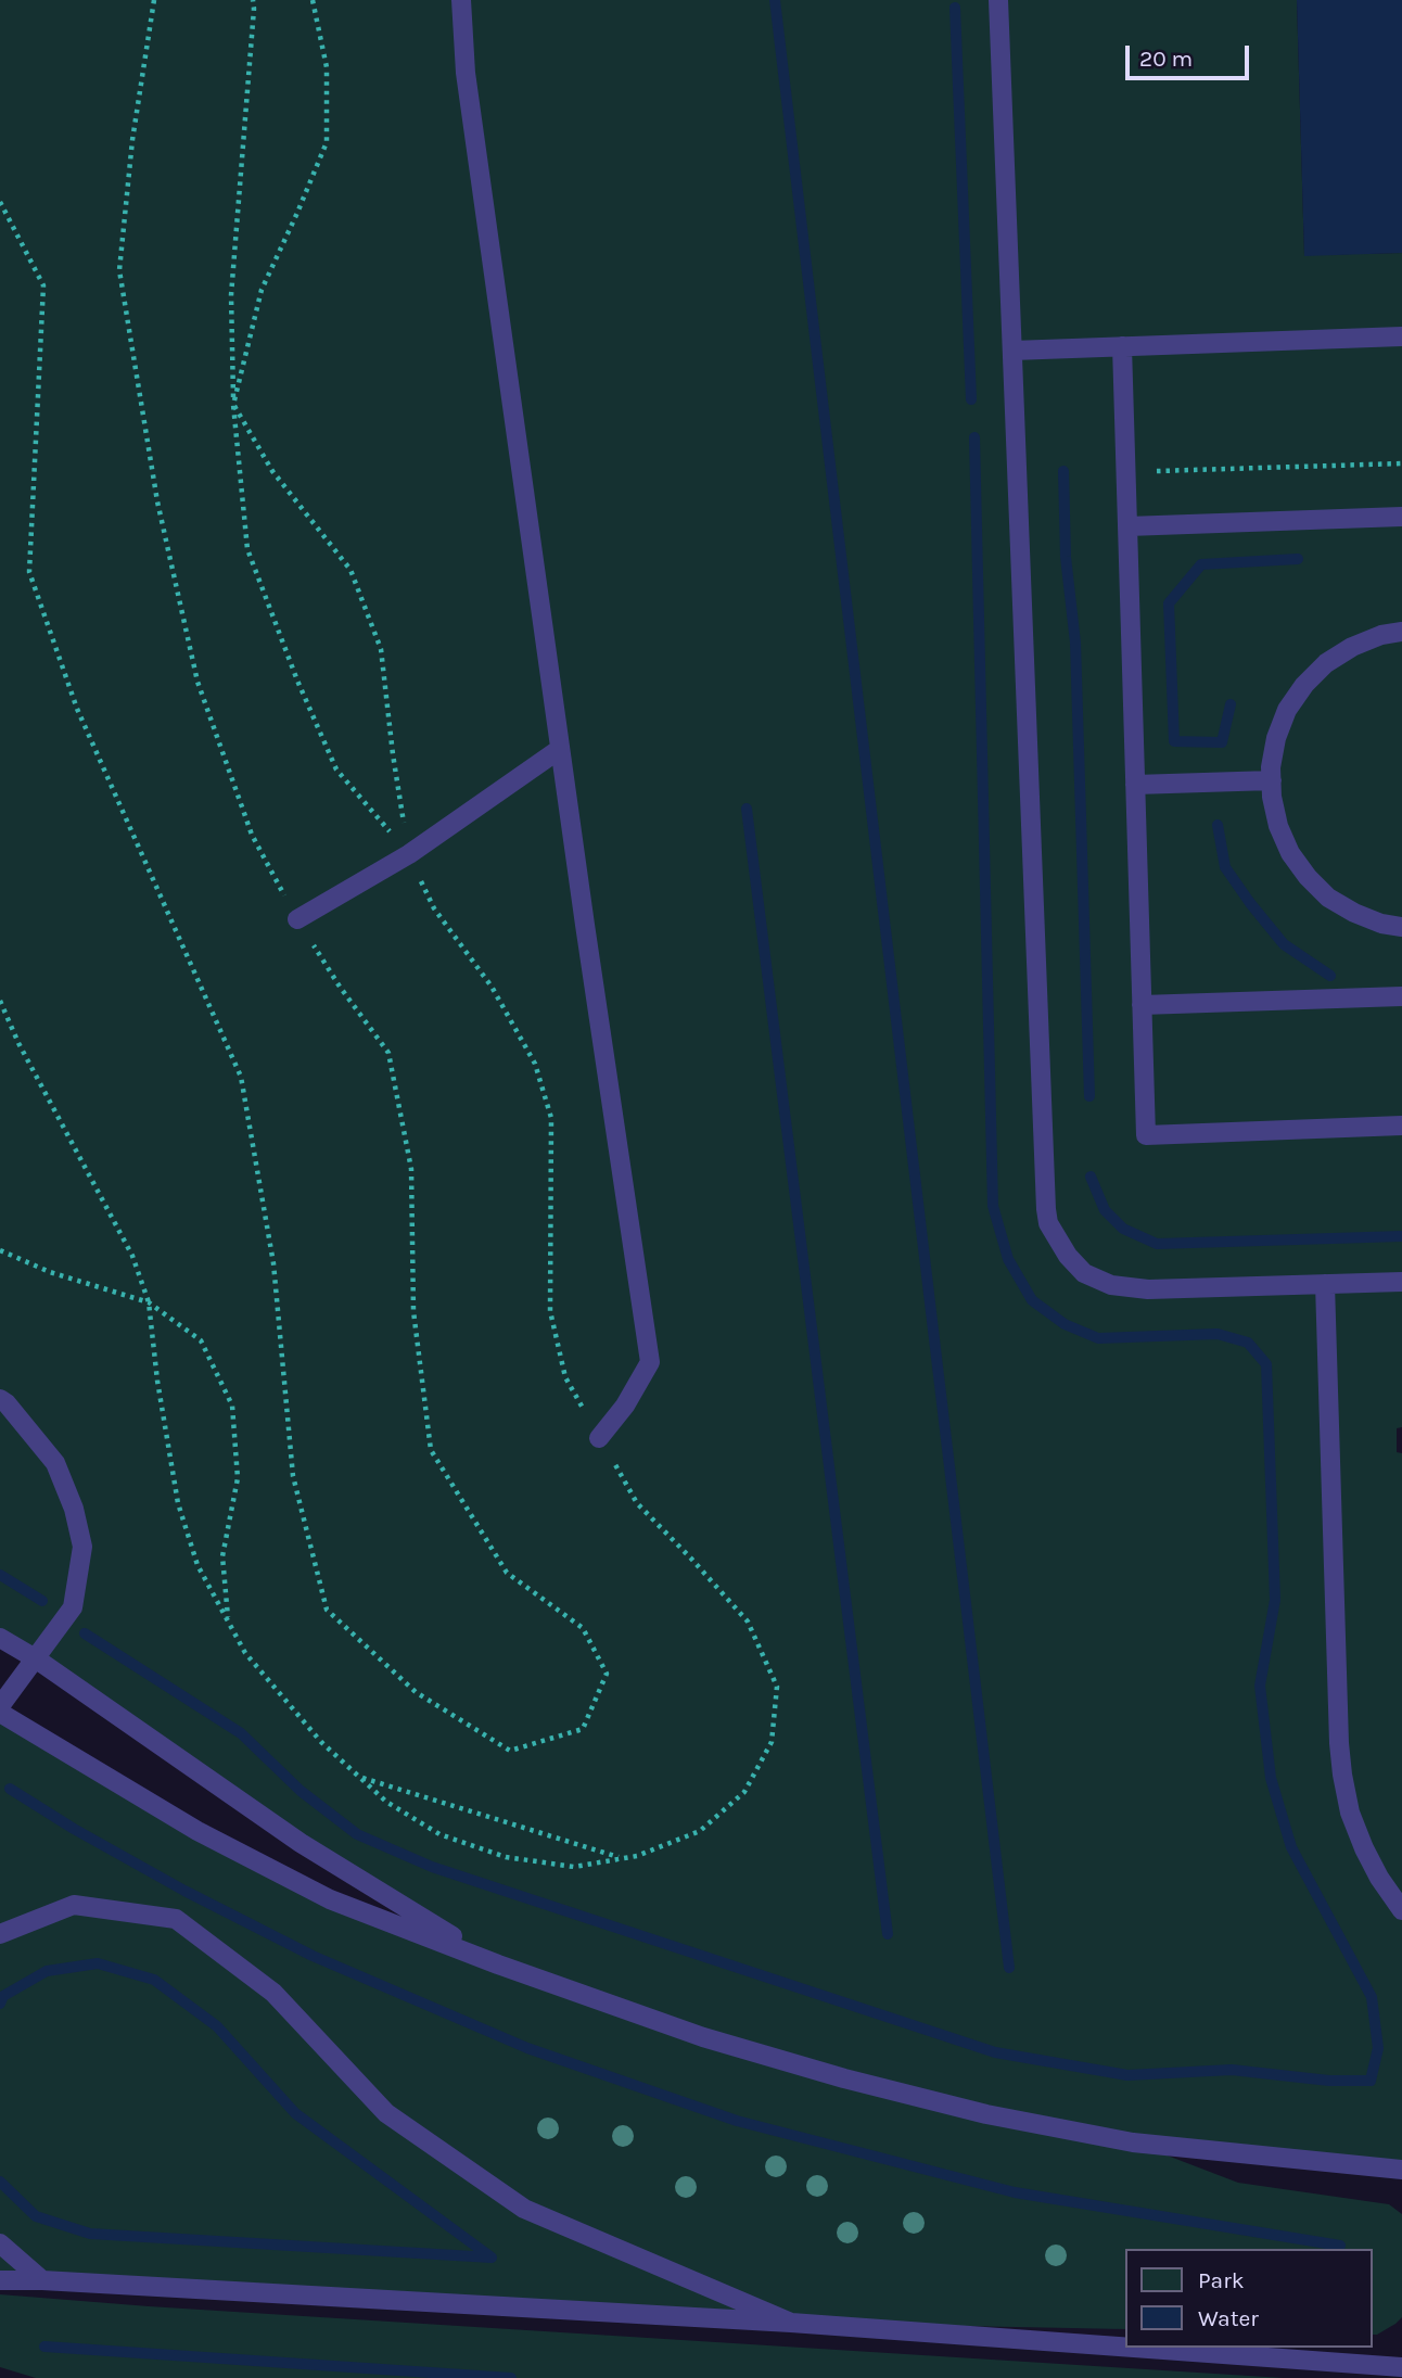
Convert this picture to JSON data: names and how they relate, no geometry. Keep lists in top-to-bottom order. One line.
{"legend":["Park","Water"],"scale_bar":"20 m"}
